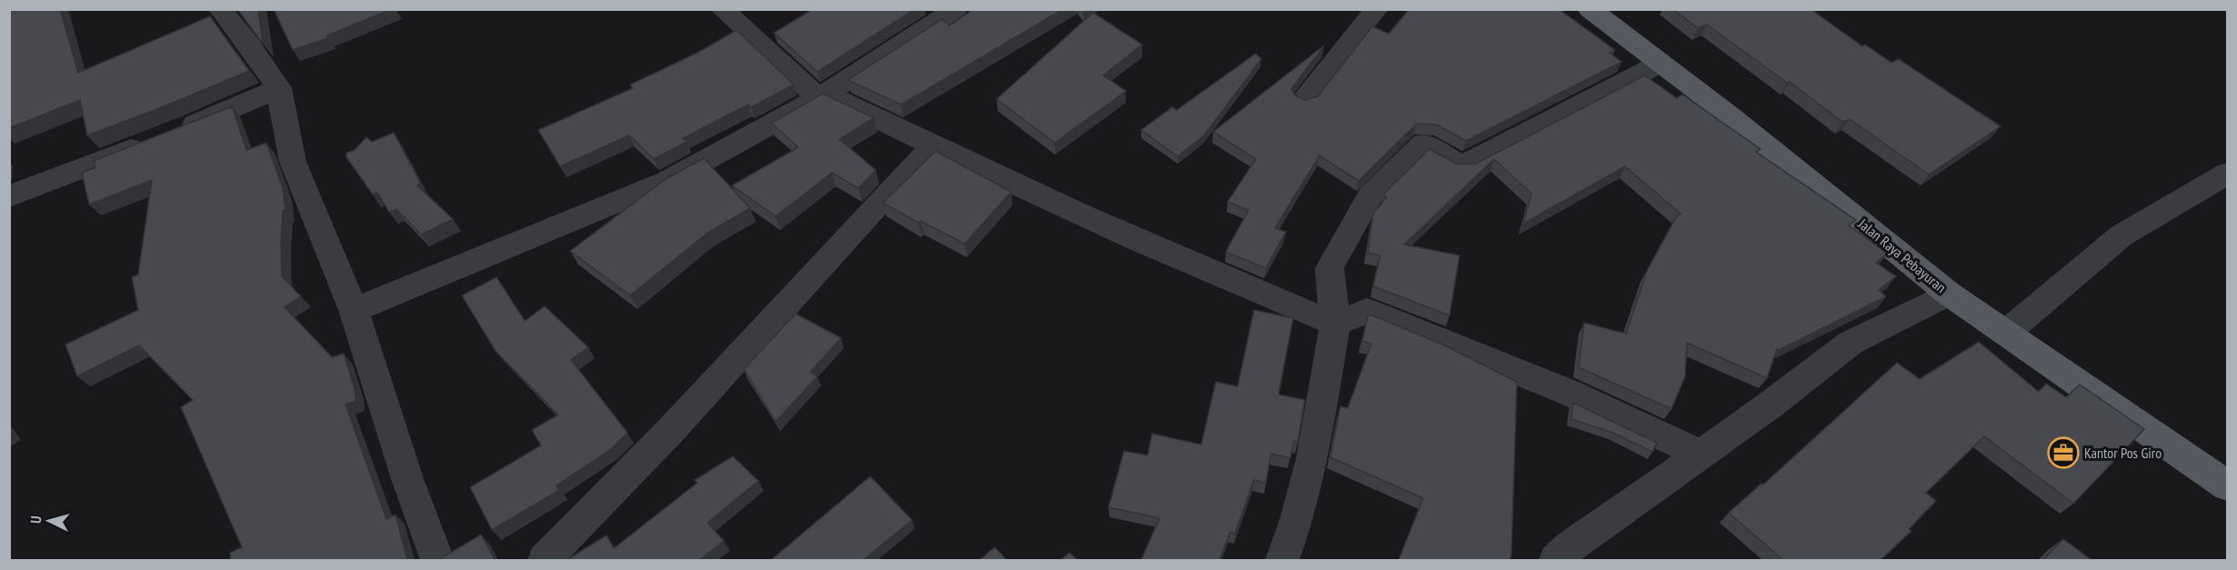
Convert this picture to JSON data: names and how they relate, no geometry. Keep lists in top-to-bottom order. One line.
{"streets":{"main road":["Jalan Raya Pebayuran"]},"places":{"office":["Kantor Pos Giro"]},"north":"left"}
